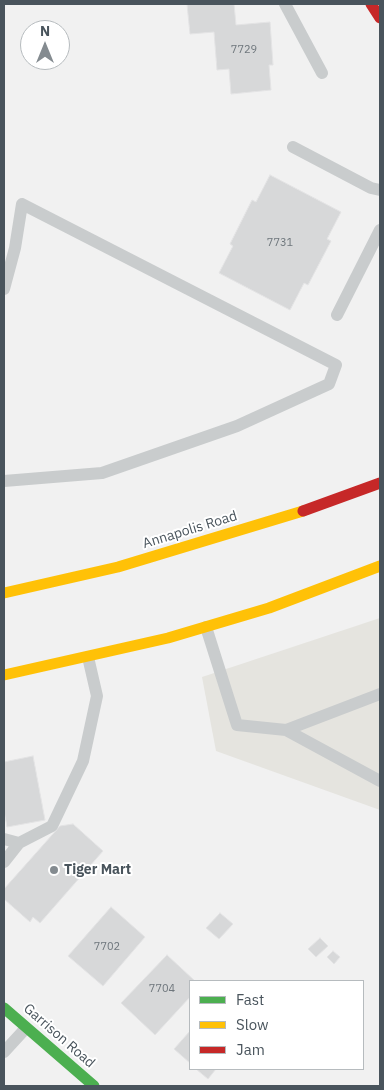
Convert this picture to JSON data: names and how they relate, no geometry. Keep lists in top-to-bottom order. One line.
{"streets":{"main road":["Annapolis Road","Garrison Road"]},"places":["Tiger Mart"],"house_numbers":["7729","7731","7702","7704"],"legend":["Fast","Slow","Jam"],"north":"top"}
